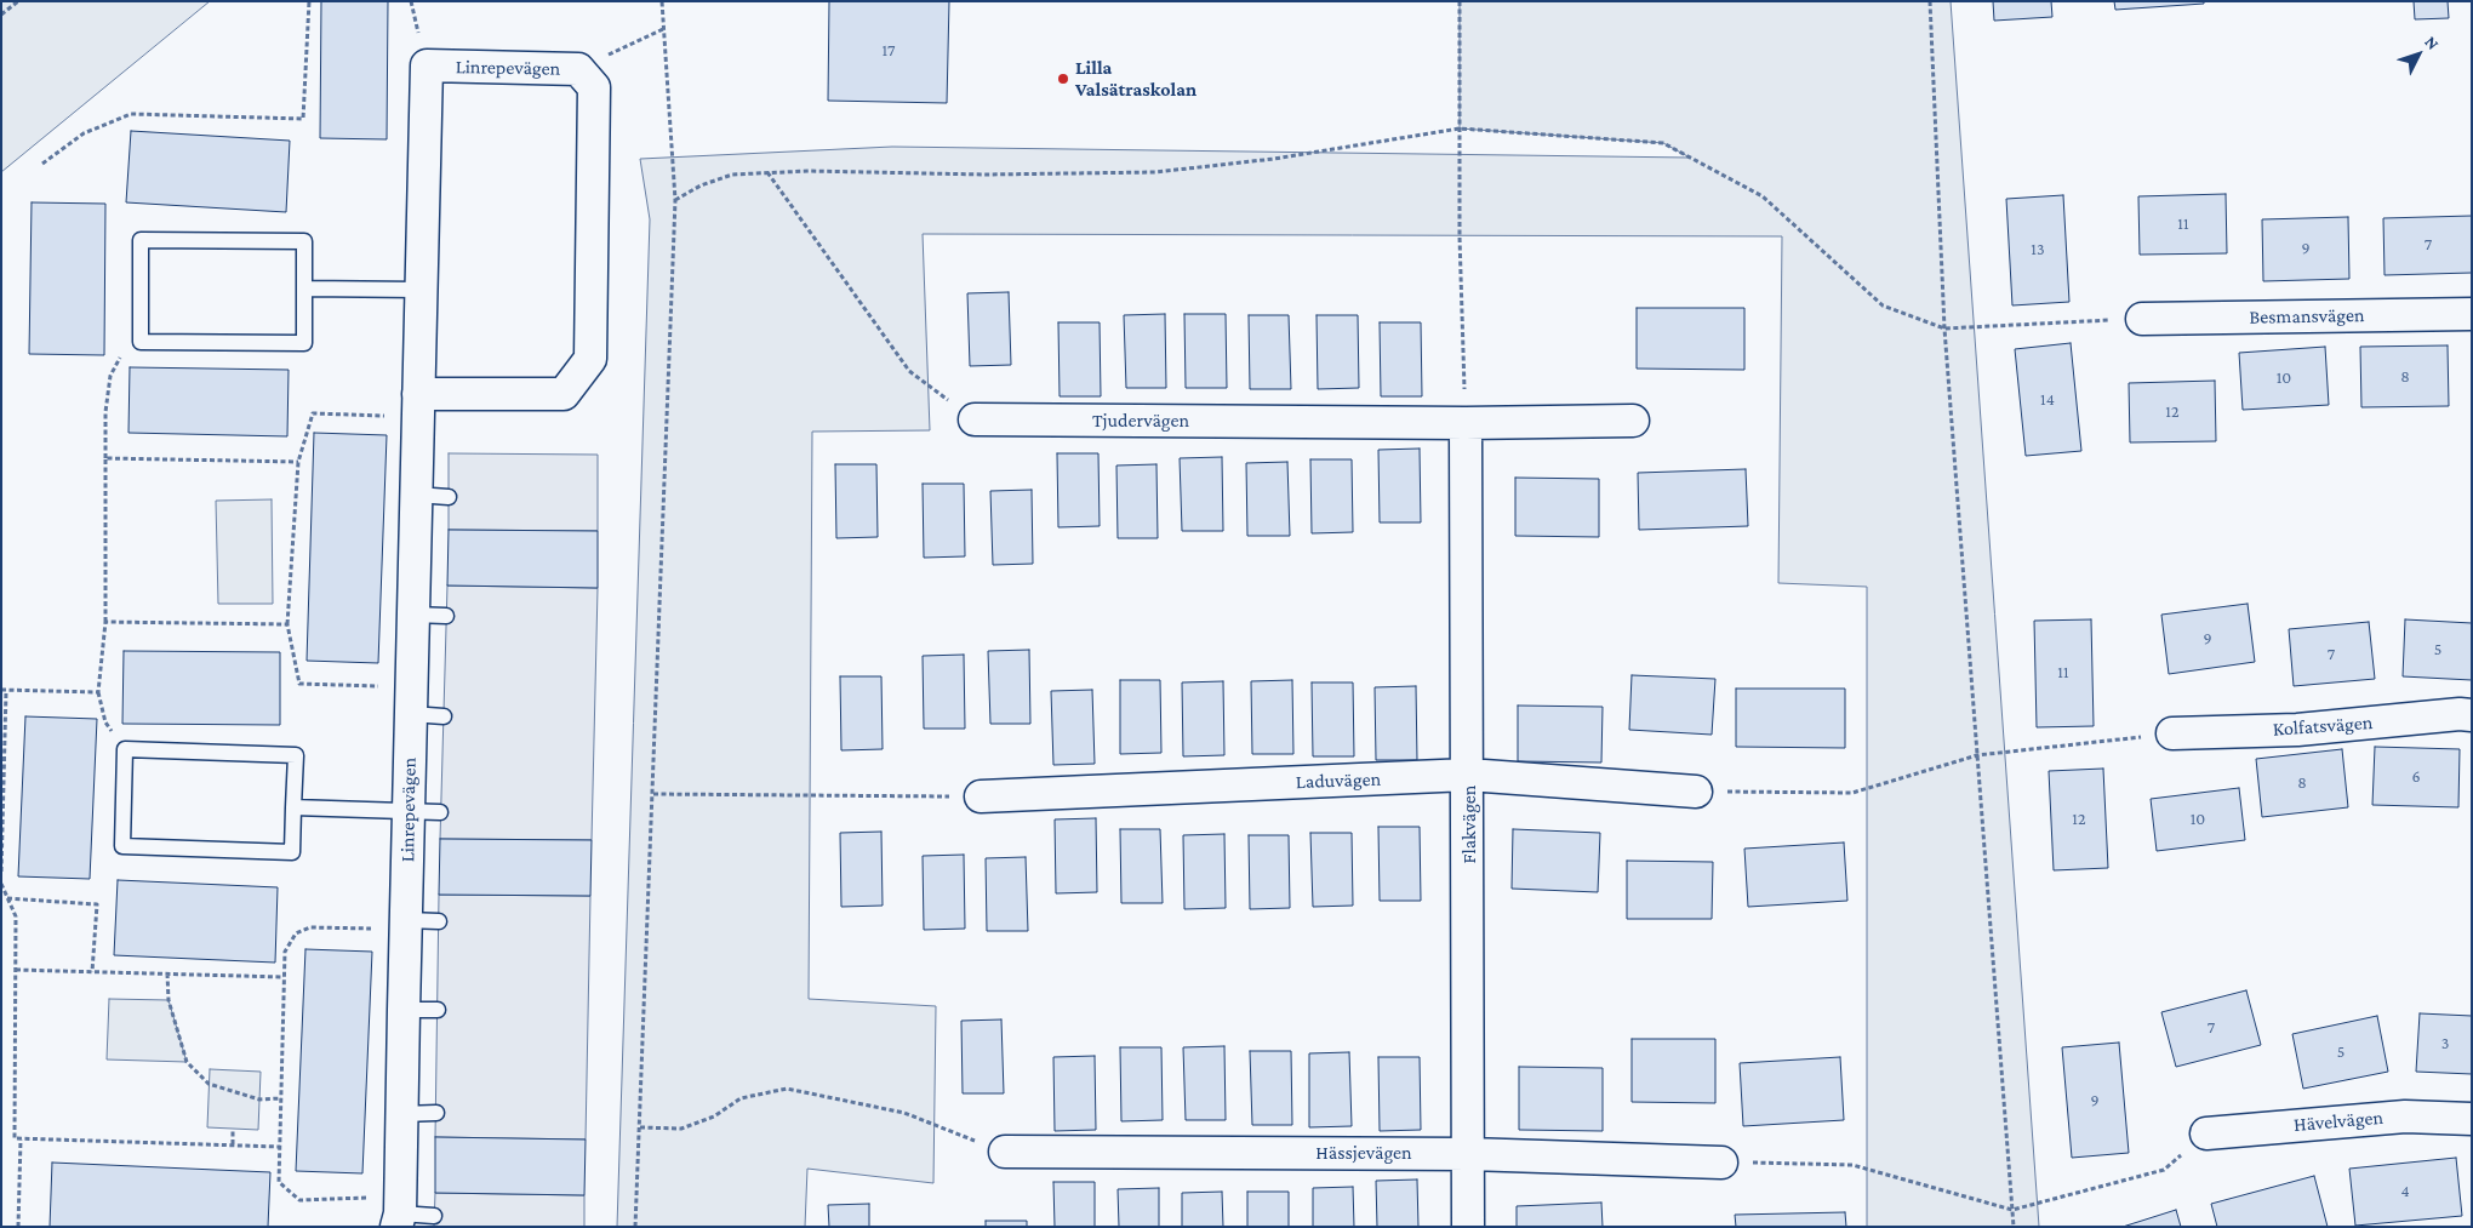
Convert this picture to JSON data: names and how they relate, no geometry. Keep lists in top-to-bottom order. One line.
{"streets":{"street":["Linrepevägen","Besmansvägen","Tjudervägen","Kolfatsvägen","Laduvägen","Flakvägen","Hävelvägen","Hässjevägen"]},"crossings":[["Tjudervägen","Flakvägen"],["Laduvägen","Flakvägen"],["Flakvägen","Hässjevägen"]],"places":["Lilla Valsätraskolan"],"house_numbers":["17","11","7","9","13","8","10","14","12","9","5","7","11","6","8","12","10","7","3","5","9","4"],"north":"top right"}
